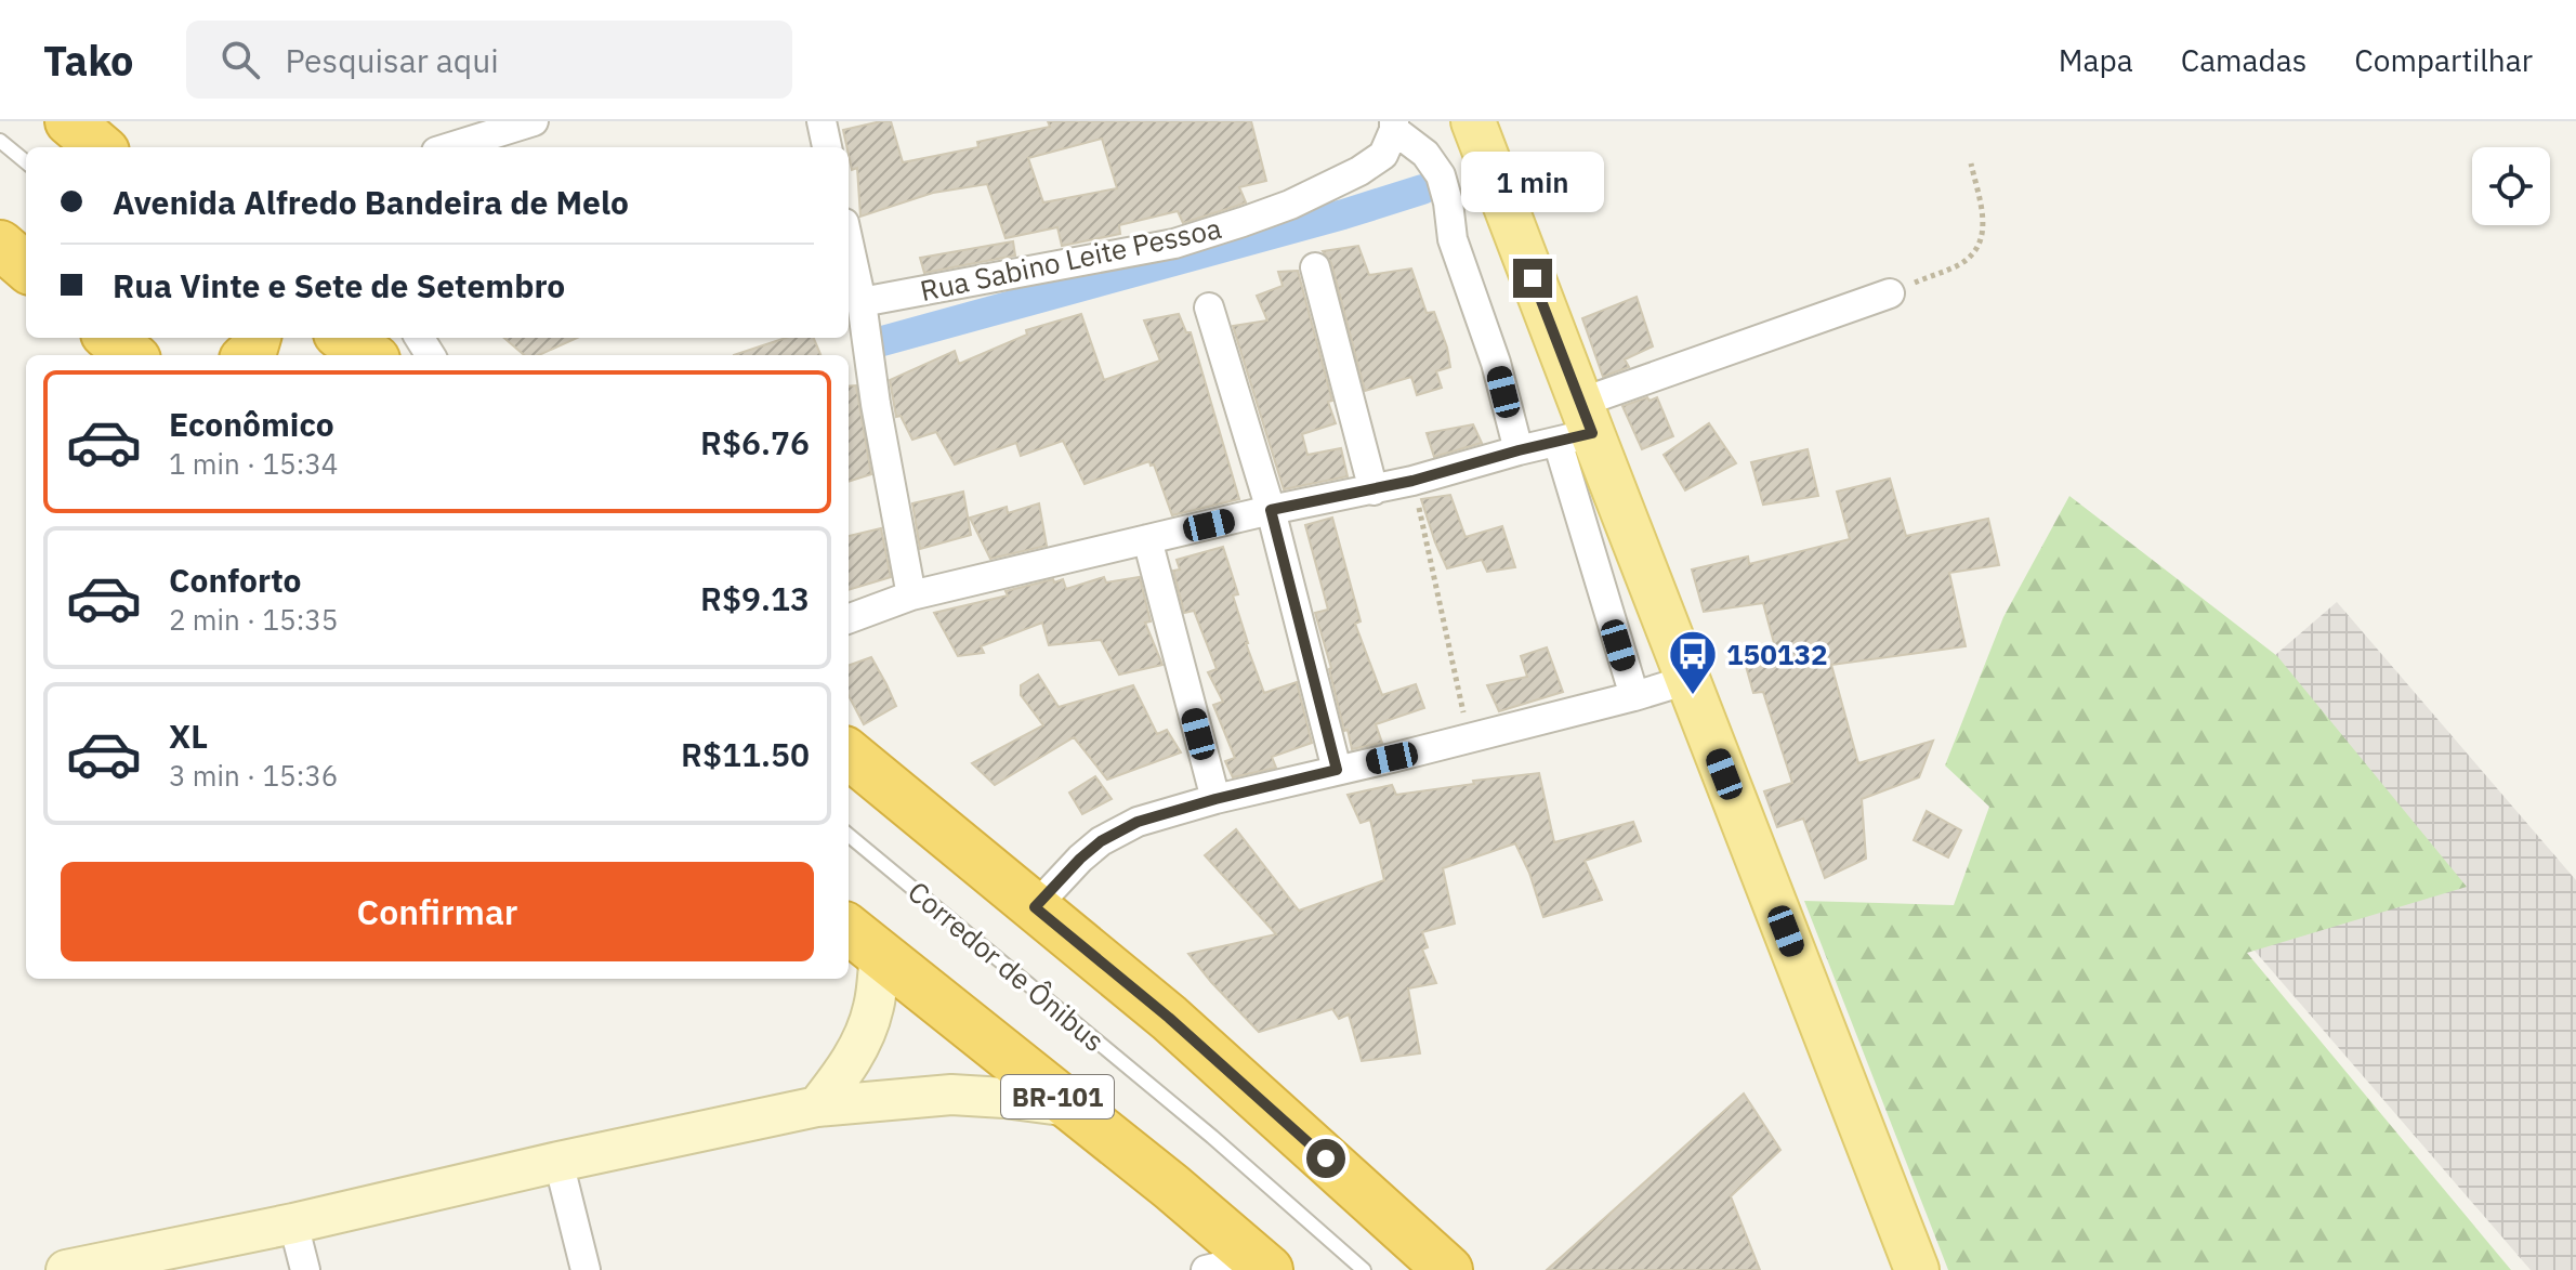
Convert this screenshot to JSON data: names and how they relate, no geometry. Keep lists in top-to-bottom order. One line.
{"streets":{"highway":["BR-101"],"street":["Rua Sabino Leite Pessoa"],"lane":["Corredor de Ônibus"]},"places":{"bus stop":["150132"]},"page":{"header":"Tako","search":"Pesquisar aqui","nav":["Mapa","Camadas","Compartilhar"],"banner":["Avenida Alfredo Bandeira de Melo","Rua Vinte e Sete de Setembro"],"bubble":"1 min","list":[{"name":"Econômico","note":"1 min · 15:34","value":"R$6.76"},{"name":"Conforto","note":"2 min · 15:35","value":"R$9.13"},{"name":"XL","note":"3 min · 15:36","value":"R$11.50"}],"buttons":"Confirmar"}}
